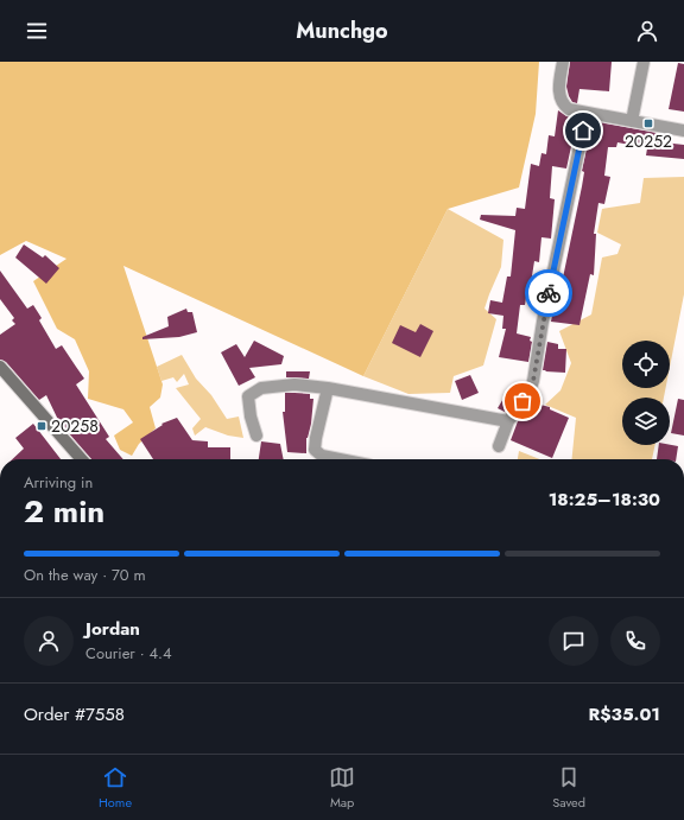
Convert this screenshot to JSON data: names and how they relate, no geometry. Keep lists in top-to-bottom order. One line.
{"places":{"transit":["20252","20258"]},"page":{"header":"Munchgo","heading":["2 min","Arriving in","18:25–18:30"],"panel":["Jordan","Courier · 4.4","Order #7558","R$35.01"],"bar":"On the way · 70 m","tabs":["Home","Map","Saved"]}}
